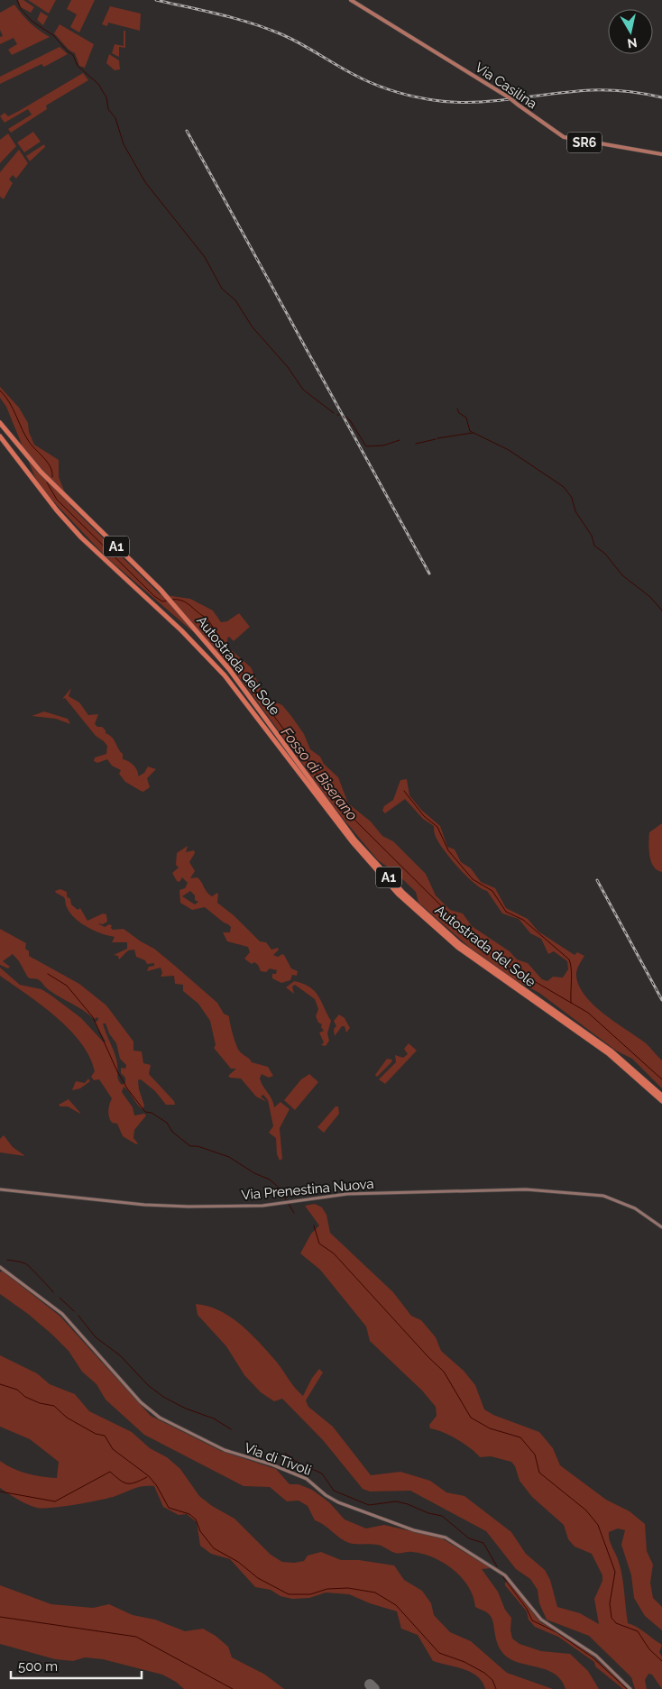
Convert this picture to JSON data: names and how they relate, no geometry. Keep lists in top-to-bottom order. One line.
{"streets":{"highway":["A1","Autostrada del Sole"],"main road":["Via Casilina","SR6","Via Prenestina Nuova","Via di Tivoli"]},"water":["Fosso di Biserano"],"scale_bar":"500 m","north":"bottom"}
